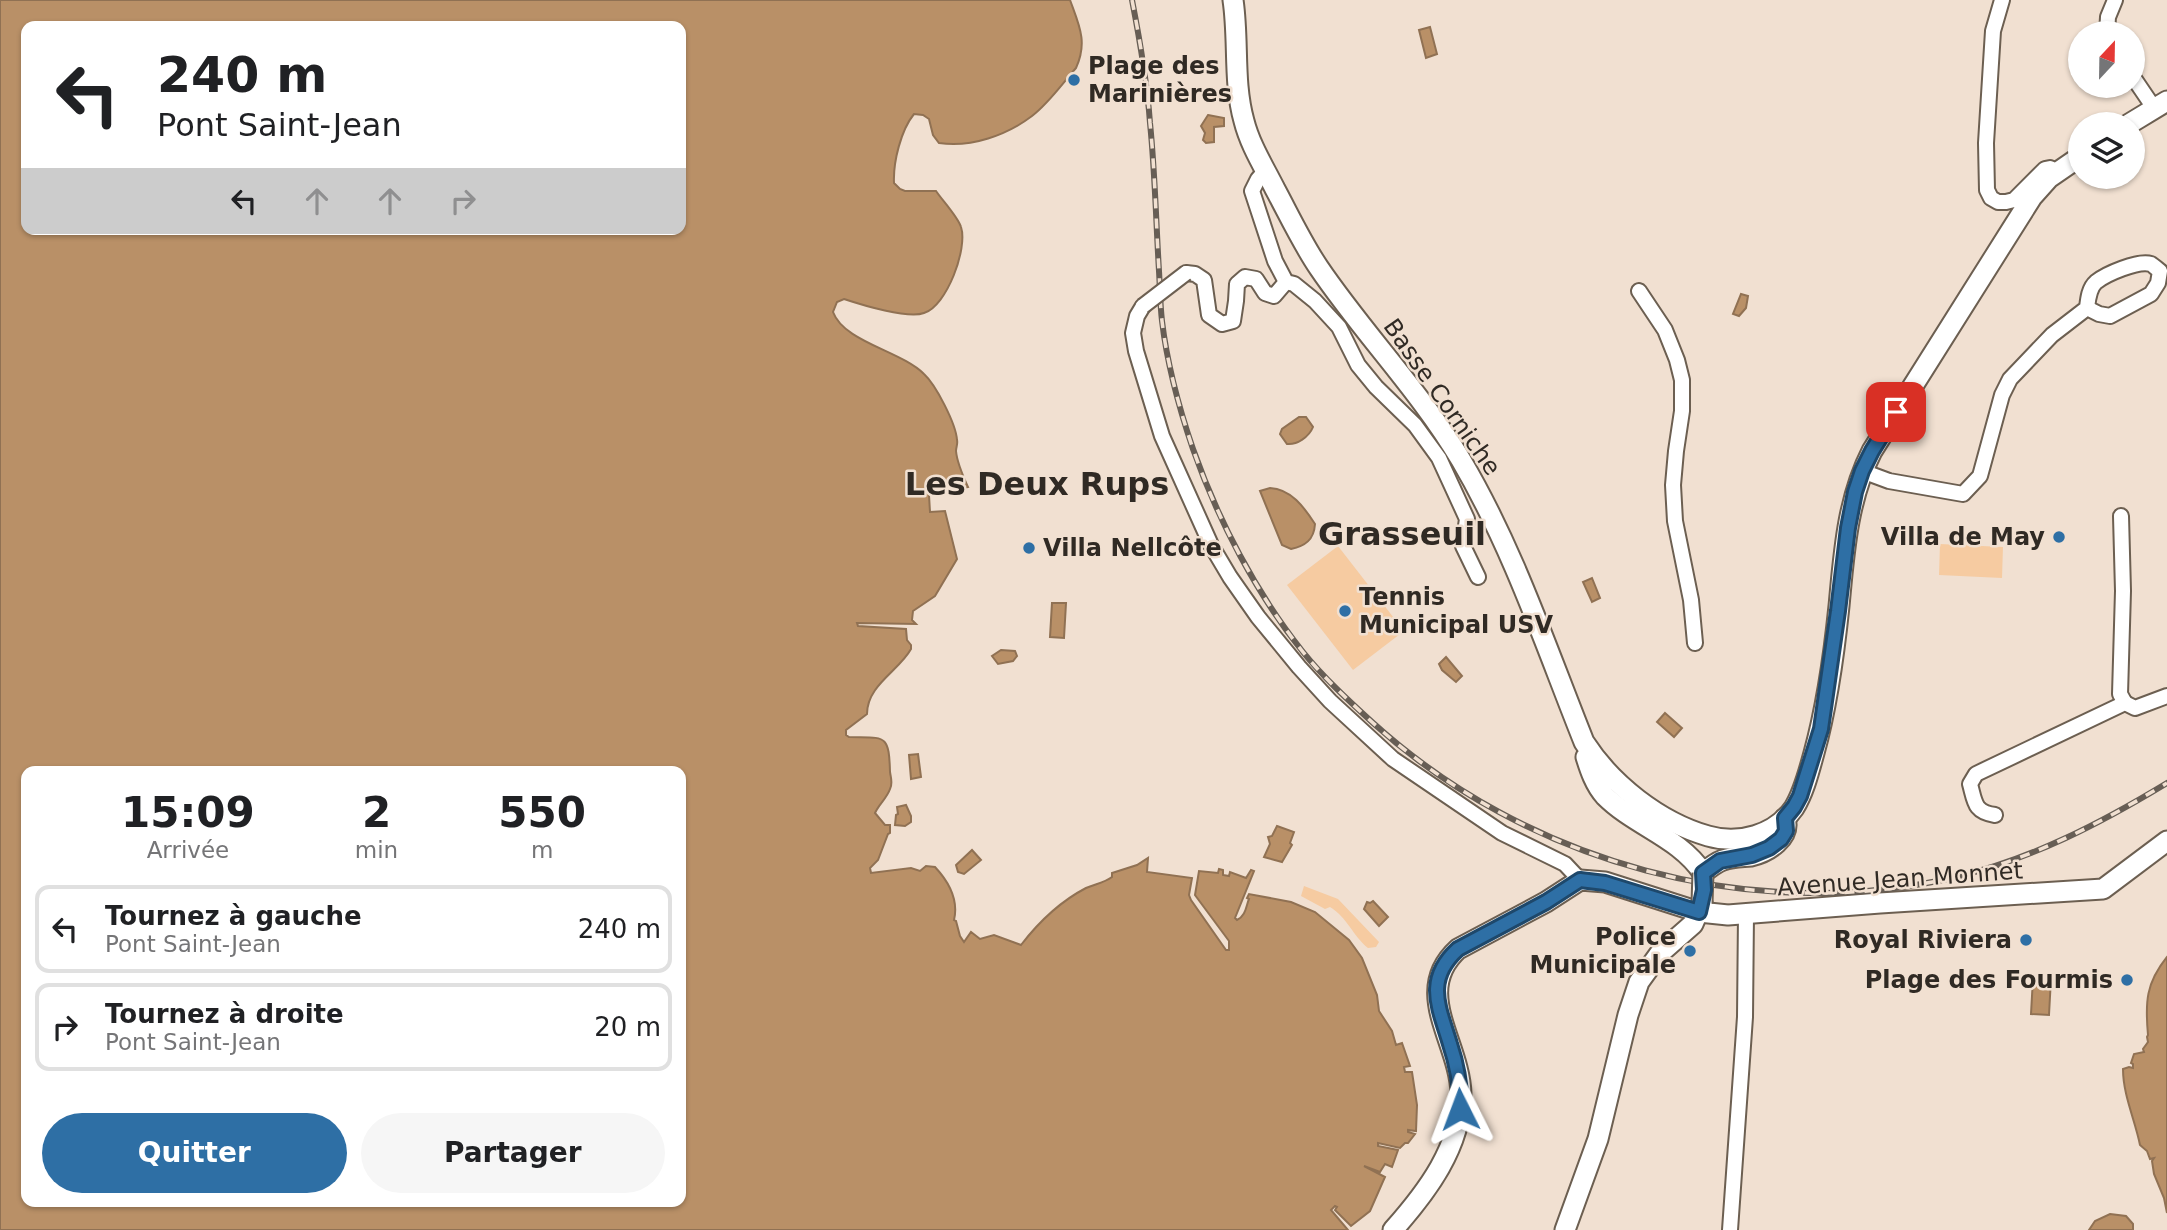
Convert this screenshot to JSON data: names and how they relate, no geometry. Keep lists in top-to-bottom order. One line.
{"streets":{"main road":["Basse Corniche","Avenue Jean Monnet"]},"districts":["Les Deux Rups","Grasseuil"],"places":["Plage des Marinières","Villa de May","Villa Nellcôte","Tennis Municipal USV","Royal Riviera","Police Municipale","Plage des Fourmis"],"north":"top","page":{"turn":["240 m","Pont Saint-Jean"],"eta":["15:09","Arrivée","2","min","550","m"],"list":[{"name":"Tournez à gauche","note":"Pont Saint-Jean","value":"240 m"},{"name":"Tournez à droite","note":"Pont Saint-Jean","value":"20 m"}],"buttons":["Quitter","Partager"]}}
